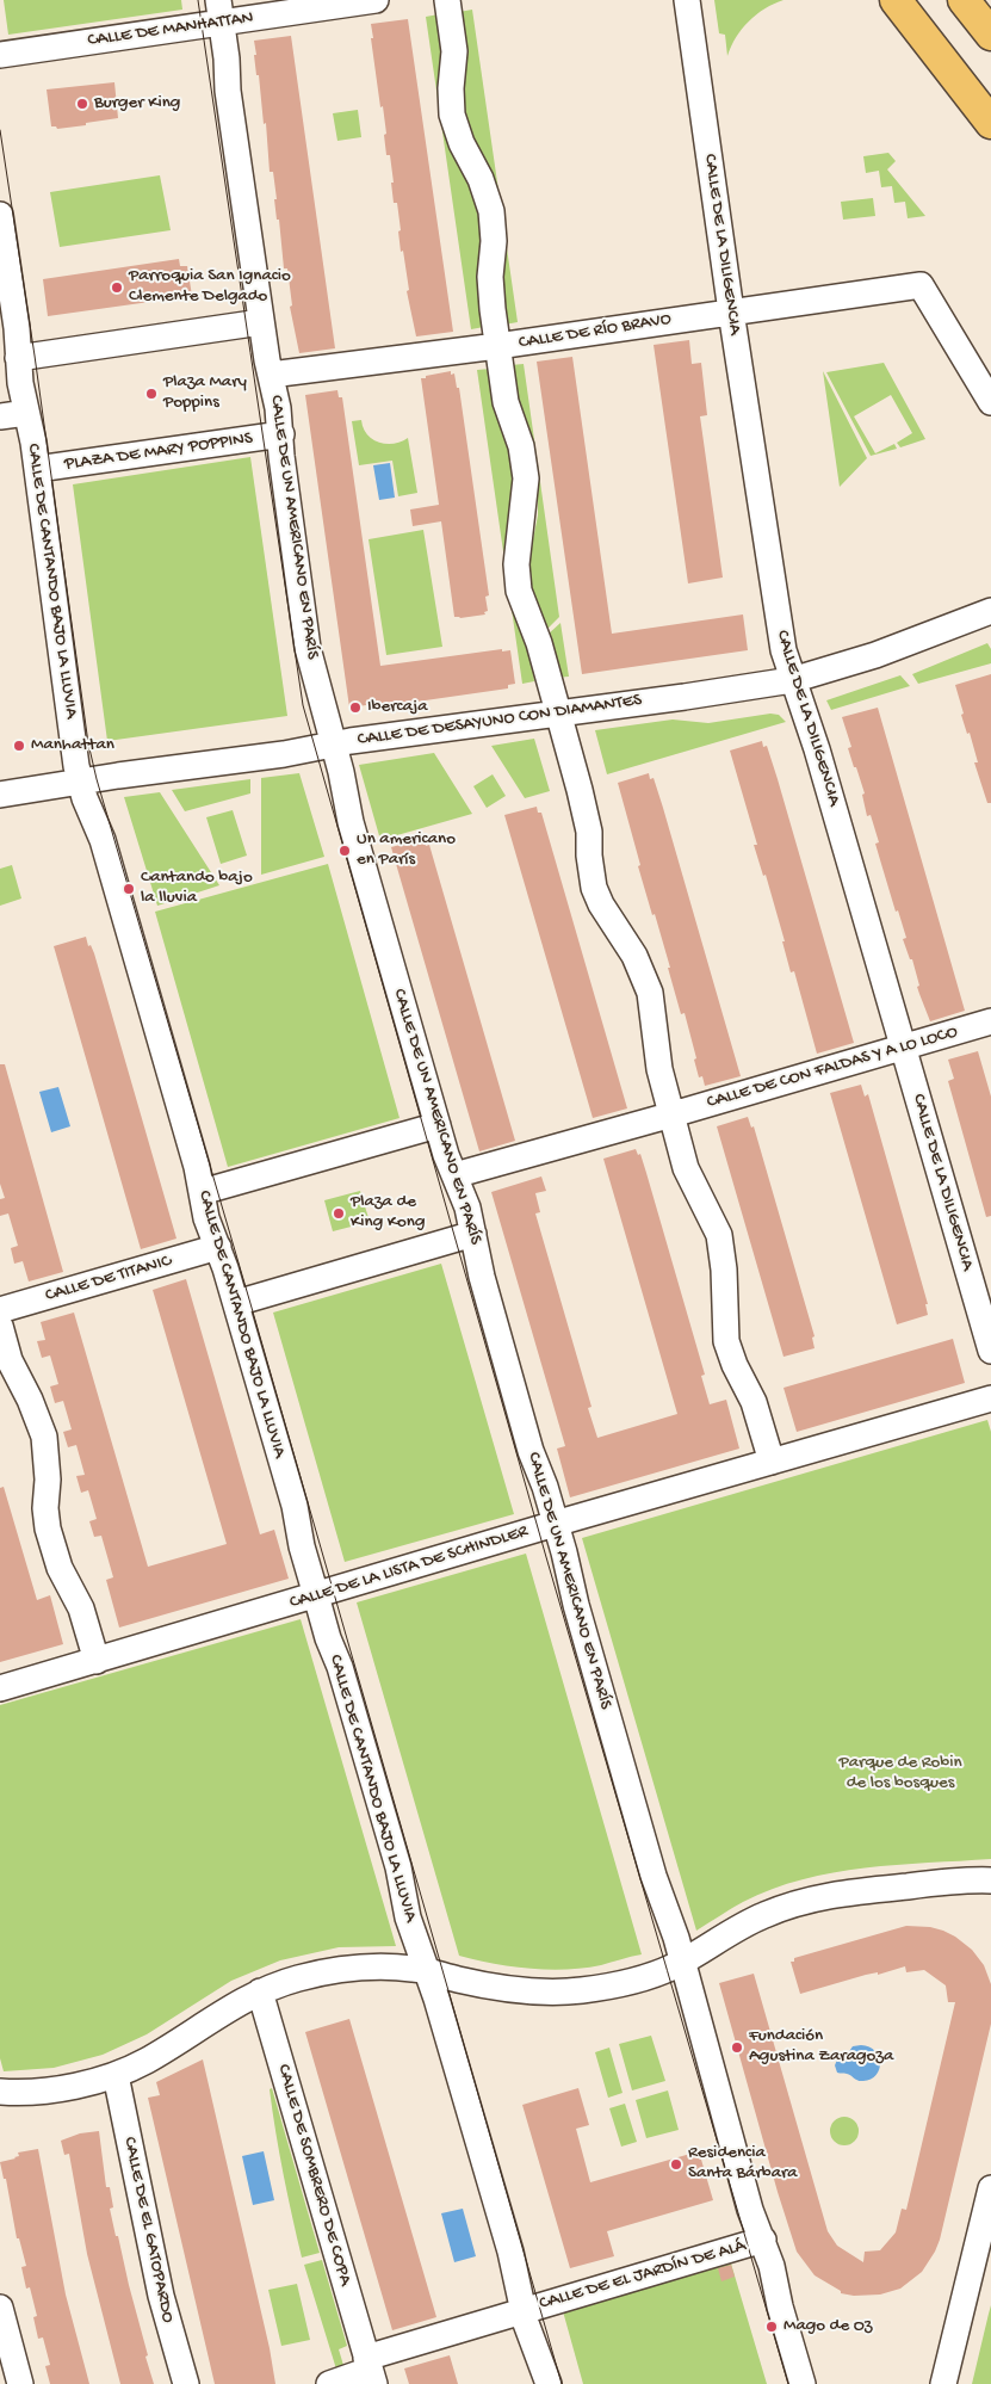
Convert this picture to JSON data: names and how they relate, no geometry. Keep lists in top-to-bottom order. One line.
{"streets":{"street":["CALLE DE MANHATTAN","CALLE DE LA DILIGENCIA","CALLE DE RÍO BRAVO","PLAZA DE MARY POPPINS","CALLE DE UN AMERICANO EN PARÍS","CALLE DE CANTANDO BAJO LA LLUVIA","CALLE DE DESAYUNO CON DIAMANTES","CALLE DE CON FALDAS Y A LO LOCO","CALLE DE TITANIC","CALLE DE LA LISTA DE SCHINDLER","CALLE DE SOMBRERO DE COPA","CALLE DE EL GATOPARDO","CALLE DE EL JARDÍN DE ALÁ"]},"crossings":[["CALLE DE MANHATTAN","CALLE DE UN AMERICANO EN PARÍS"],["CALLE DE LA DILIGENCIA","CALLE DE RÍO BRAVO"],["CALLE DE LA DILIGENCIA","CALLE DE DESAYUNO CON DIAMANTES"],["CALLE DE LA DILIGENCIA","CALLE DE CON FALDAS Y A LO LOCO"],["CALLE DE RÍO BRAVO","CALLE DE UN AMERICANO EN PARÍS"],["PLAZA DE MARY POPPINS","CALLE DE UN AMERICANO EN PARÍS"],["PLAZA DE MARY POPPINS","CALLE DE CANTANDO BAJO LA LLUVIA"],["CALLE DE UN AMERICANO EN PARÍS","CALLE DE DESAYUNO CON DIAMANTES"],["CALLE DE UN AMERICANO EN PARÍS","CALLE DE LA LISTA DE SCHINDLER"],["CALLE DE UN AMERICANO EN PARÍS","CALLE DE EL JARDÍN DE ALÁ"],["CALLE DE CANTANDO BAJO LA LLUVIA","CALLE DE DESAYUNO CON DIAMANTES"],["CALLE DE CANTANDO BAJO LA LLUVIA","CALLE DE TITANIC"],["CALLE DE CANTANDO BAJO LA LLUVIA","CALLE DE LA LISTA DE SCHINDLER"],["CALLE DE CANTANDO BAJO LA LLUVIA","CALLE DE EL JARDÍN DE ALÁ"],["CALLE DE SOMBRERO DE COPA","CALLE DE EL JARDÍN DE ALÁ"]],"parks":["Parque de Robin de los bosques"],"places":["Burger King","Parroquia San Ignacio Clemente Delgado","Plaza Mary Poppins","Ibercaja","Manhattan","Un americano en París","Cantando bajo la lluvia","Plaza de King Kong","Fundación Agustina Zaragoza","Residencia Santa Bárbara","Mago de Oz"]}
